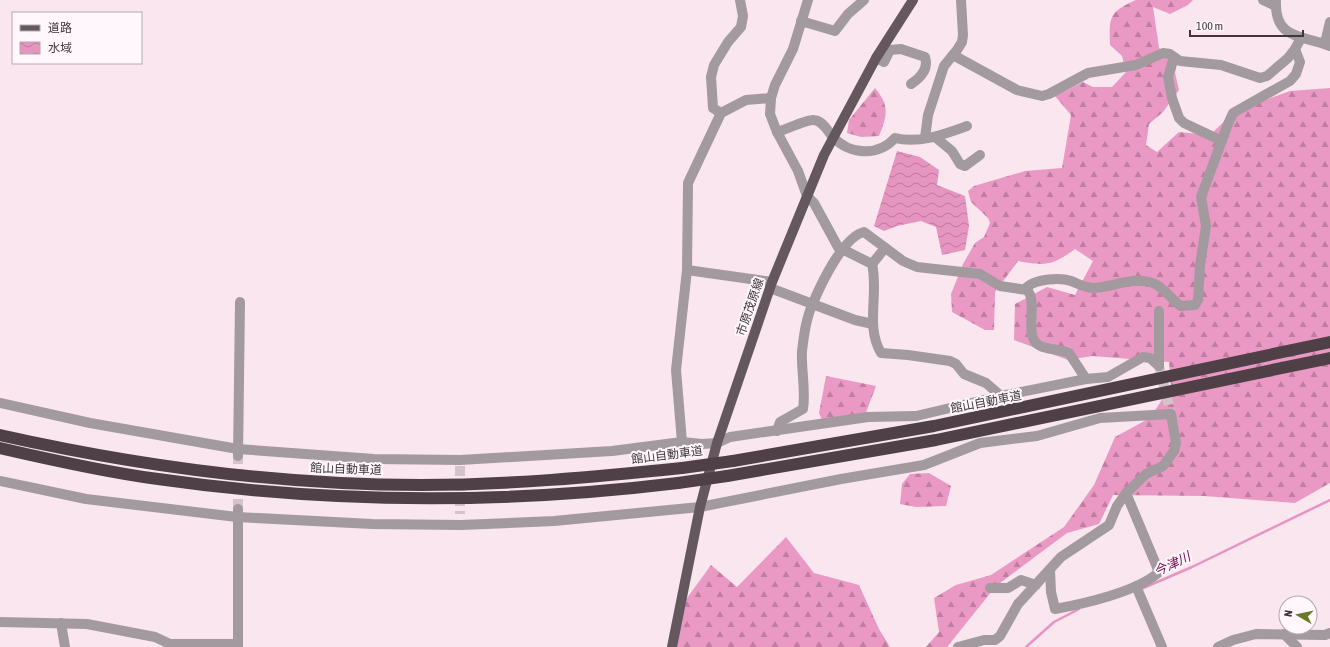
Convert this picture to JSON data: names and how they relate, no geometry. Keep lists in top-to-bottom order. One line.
{"streets":{"highway":["館山自動車道"],"main road":["市原茂原線"]},"water":["今津川"],"legend":["道路","水域"],"scale_bar":"100 m","north":"left"}
